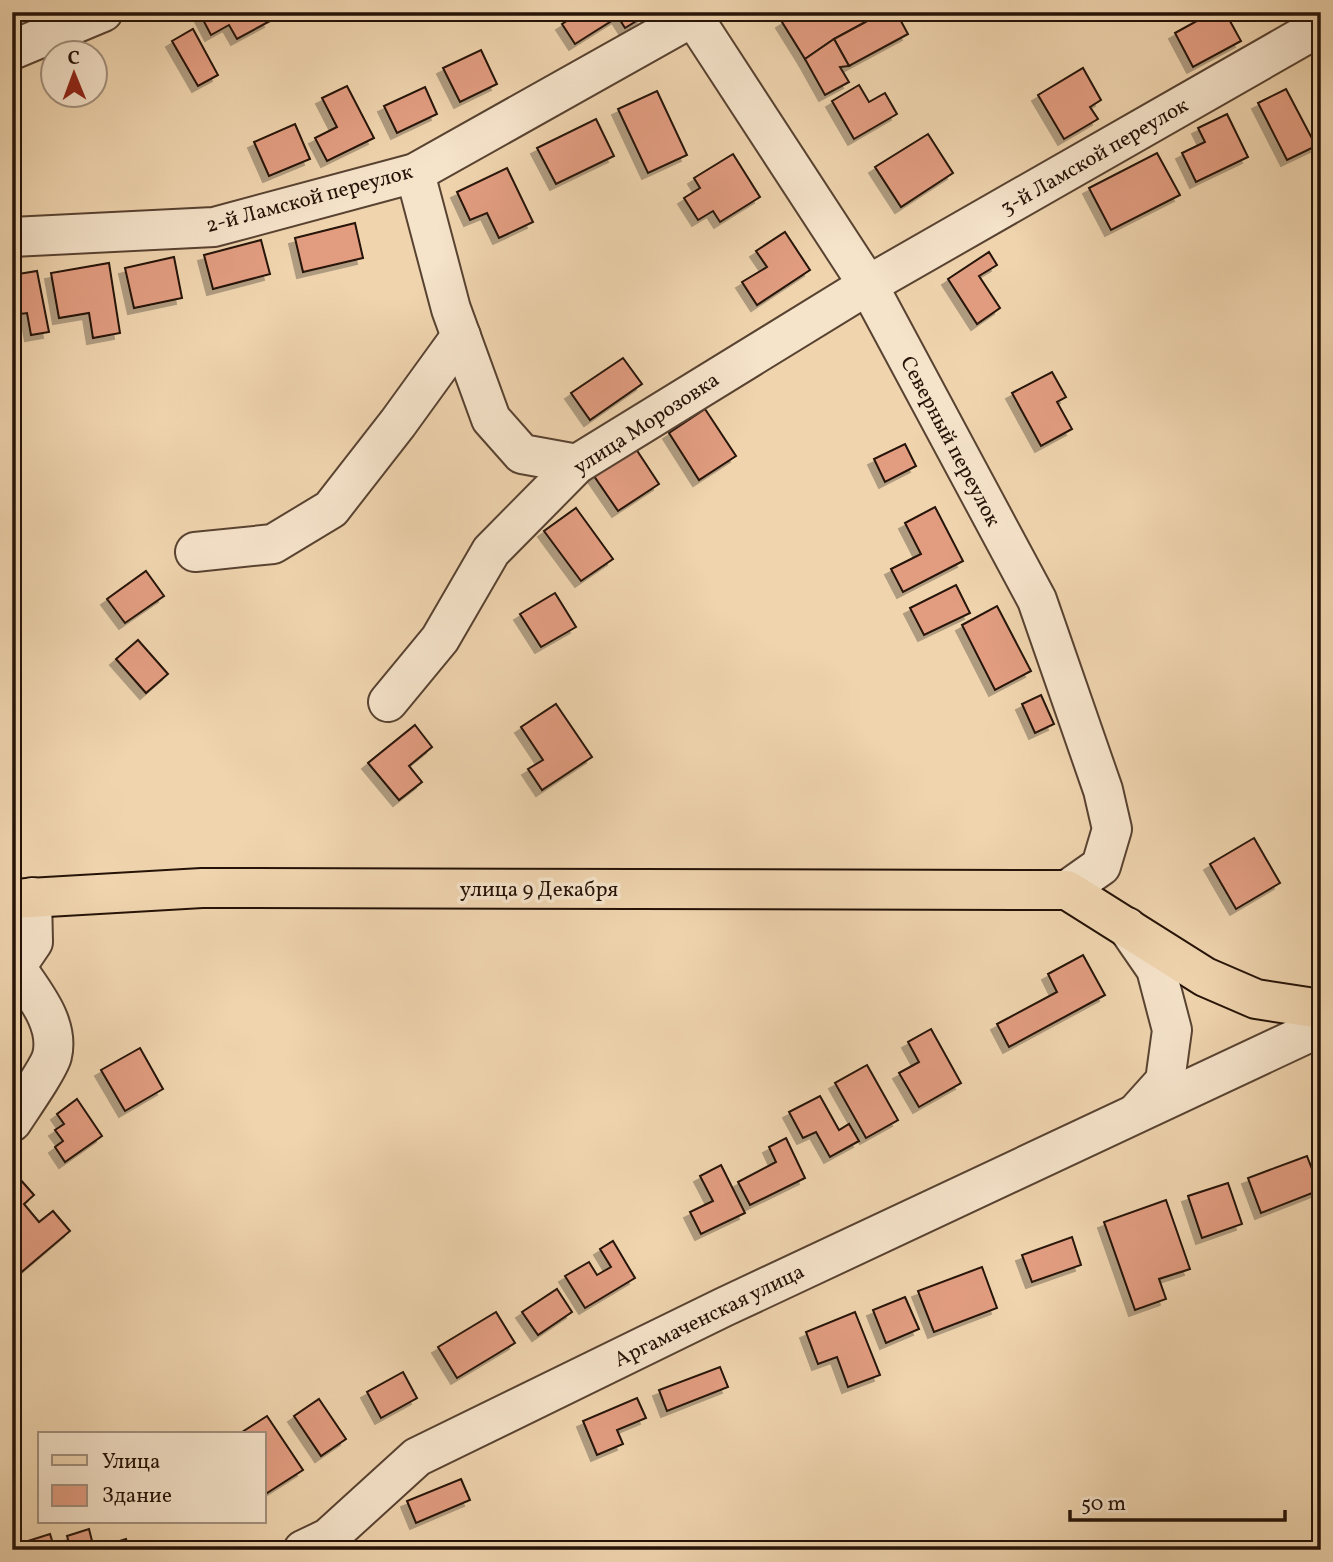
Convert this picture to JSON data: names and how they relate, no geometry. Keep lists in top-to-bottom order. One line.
{"streets":{"main road":["улица 9 Декабря"],"street":["3-й Ламской переулок","2-й Ламской переулок","улица Морозовка","Северный переулок","Аргамаченская улица"]},"crossings":[["3-й Ламской переулок","улица Морозовка"],["3-й Ламской переулок","Северный переулок"],["2-й Ламской переулок","Северный переулок"],["улица Морозовка","Северный переулок"],["Северный переулок","улица 9 Декабря"]],"legend":["Улица","Здание"],"scale_bar":"50 m","north":"top"}
